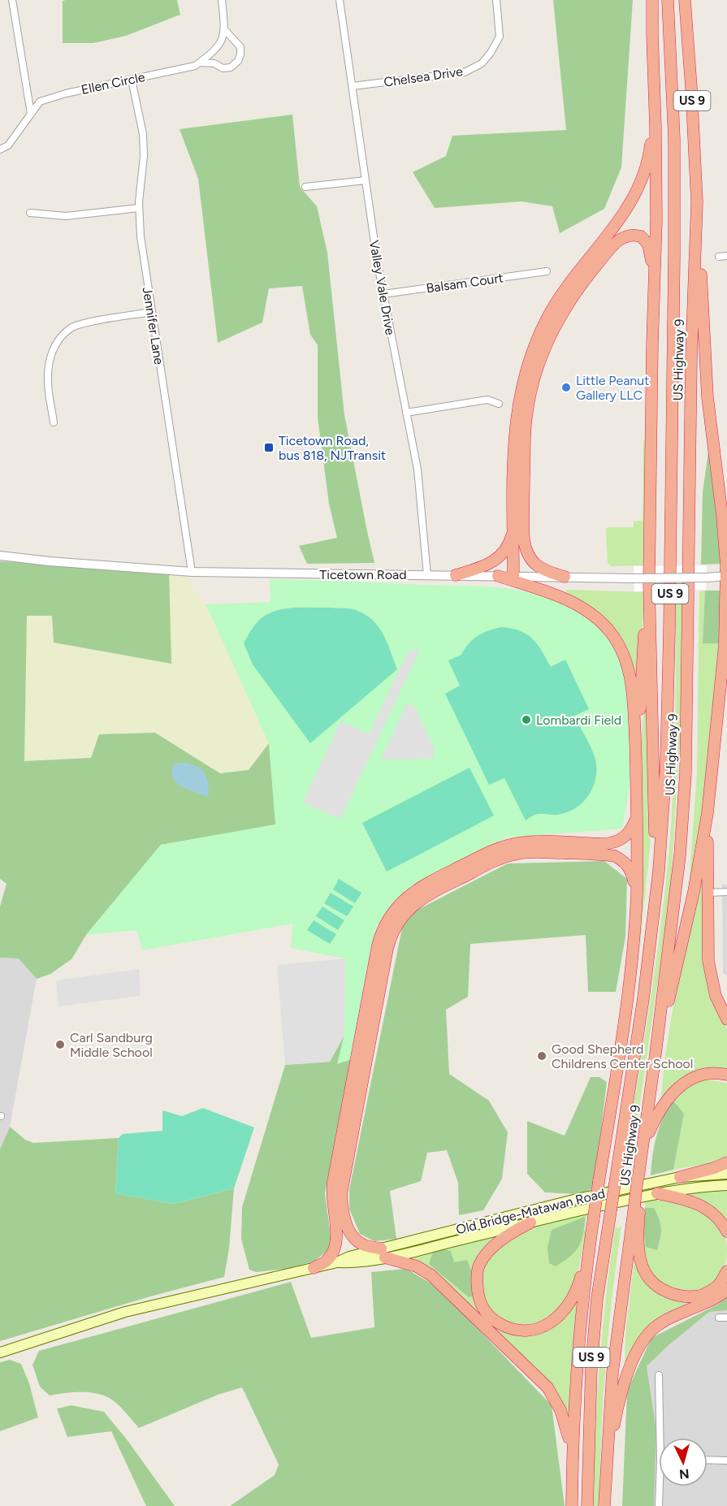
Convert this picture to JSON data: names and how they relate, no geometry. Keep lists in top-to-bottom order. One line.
{"streets":{"highway":["US 9","US Highway 9"],"main road":["Old Bridge-Matawan Road"],"street":["Chelsea Drive","Ellen Circle","Balsam Court","Valley Vale Drive","Jennifer Lane","Ticetown Road"]},"crossings":[["Chelsea Drive","Valley Vale Drive"],["Ellen Circle","Jennifer Lane"],["Balsam Court","Valley Vale Drive"],["Valley Vale Drive","Ticetown Road"],["Jennifer Lane","Ticetown Road"]],"places":{"other":["Little Peanut Gallery LLC","Lombardi Field","Carl Sandburg Middle School","Good Shepherd Childrens Center School"],"transit":["Ticetown Road, bus 818, NJTransit"]},"north":"bottom"}
